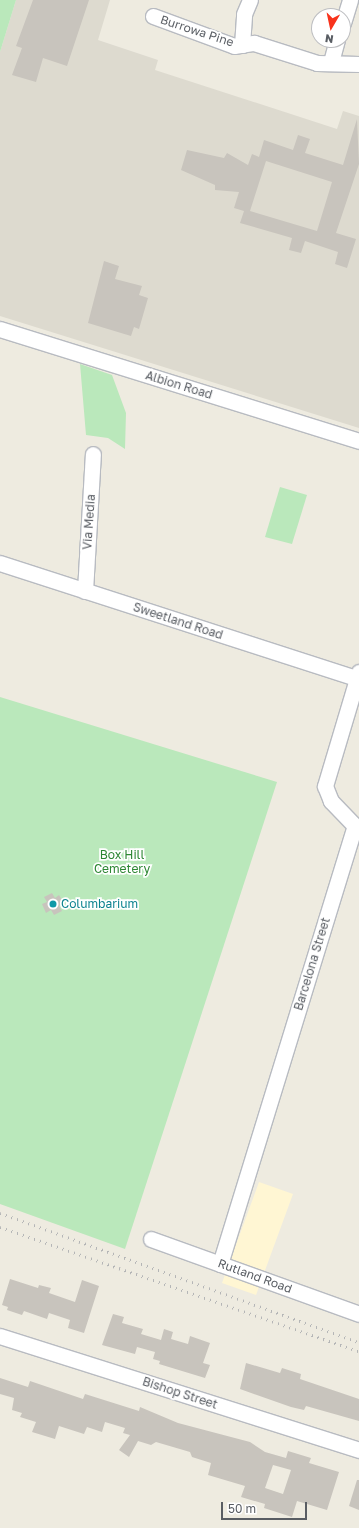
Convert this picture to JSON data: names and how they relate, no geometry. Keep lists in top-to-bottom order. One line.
{"streets":{"street":["Burrowa Pine","Albion Road","Via Media","Sweetland Road","Barcelona Street","Rutland Road","Bishop Street"]},"crossings":[["Via Media","Sweetland Road"],["Sweetland Road","Barcelona Street"],["Barcelona Street","Rutland Road"]],"parks":["Box Hill Cemetery"],"places":["Columbarium"],"scale_bar":"50 m","north":"bottom"}
